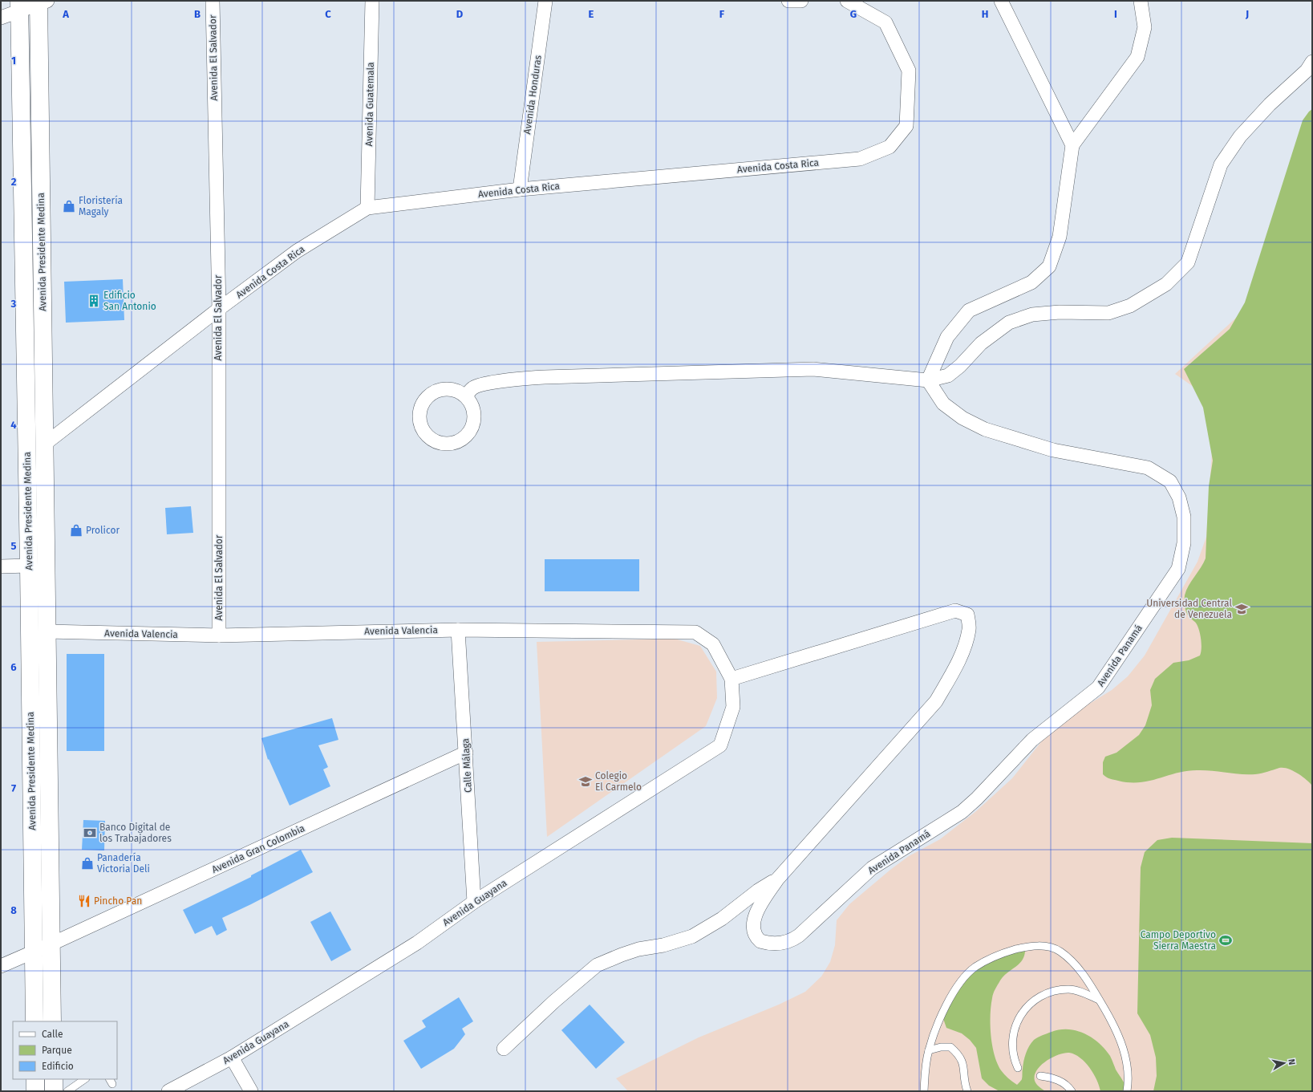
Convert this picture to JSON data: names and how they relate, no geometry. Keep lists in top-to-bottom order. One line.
{"streets":{"street":["Avenida El Salvador","Avenida Honduras","Avenida Guatemala","Avenida Costa Rica","Avenida Presidente Medina","Avenida Valencia","Avenida Panamá","Calle Málaga","Avenida Gran Colombia","Avenida Guayana"]},"crossings":[["Avenida El Salvador","Avenida Costa Rica"],["Avenida El Salvador","Avenida Valencia"],["Avenida Honduras","Avenida Costa Rica"],["Avenida Guatemala","Avenida Costa Rica"],["Avenida Costa Rica","Avenida Presidente Medina"],["Avenida Presidente Medina","Avenida Valencia"],["Avenida Presidente Medina","Avenida Gran Colombia"],["Avenida Valencia","Avenida Panamá"],["Avenida Valencia","Calle Málaga"],["Avenida Valencia","Avenida Guayana"],["Avenida Panamá","Avenida Guayana"],["Calle Málaga","Avenida Gran Colombia"],["Calle Málaga","Avenida Guayana"]],"places":{"shop":["Floristería Magaly","Prolicor","Panadería Victoria Deli"],"building":["Edificio San Antonio"],"school or university":["Universidad Central de Venezuela","Colegio El Carmelo"],"bank":["Banco Digital de los Trabajadores"],"restaurant":["Pincho Pan"],"sports":["Campo Deportivo Sierra Maestra"]},"legend":["Calle","Parque","Edificio"],"north":"right","grid":{"columns":["A","B","C","D","E","F","G","H","I","J"],"rows":["1","2","3","4","5","6","7","8"]}}
